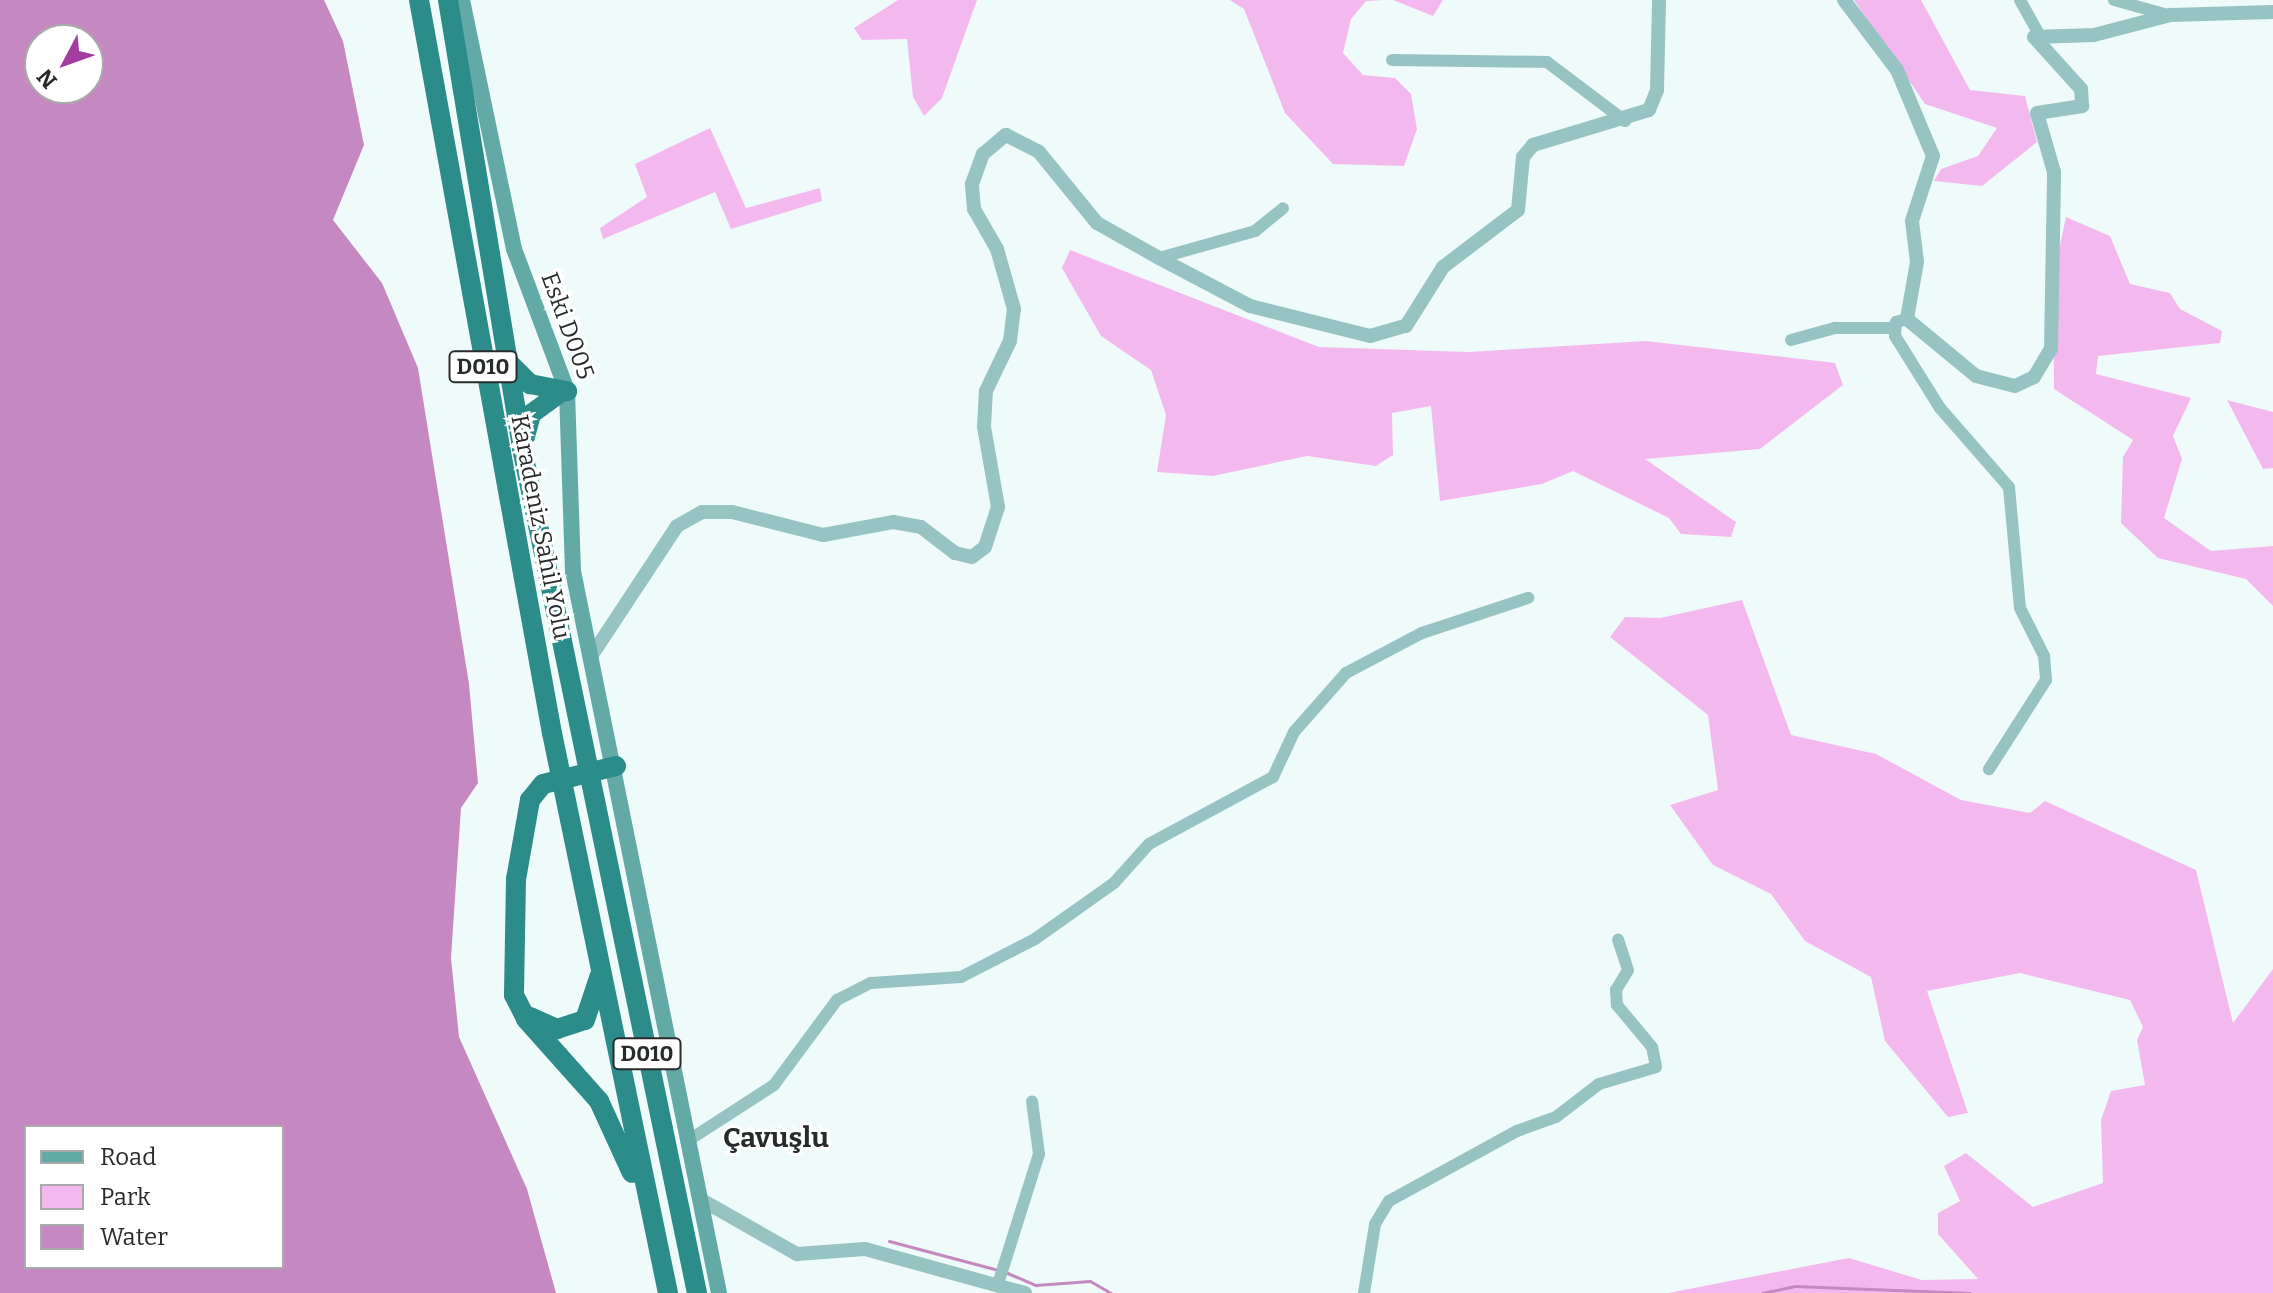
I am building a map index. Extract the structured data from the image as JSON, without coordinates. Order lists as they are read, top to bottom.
{
  "streets": {
    "highway": ["D010", "Karadeniz Sahil Yolu"],
    "main road": ["Eski D005"]
  },
  "crossings": [
    ["D010", "Karadeniz Sahil Yolu"]
  ],
  "districts": ["Çavuşlu"],
  "legend": ["Road", "Park", "Water"],
  "north": "bottom left"
}
